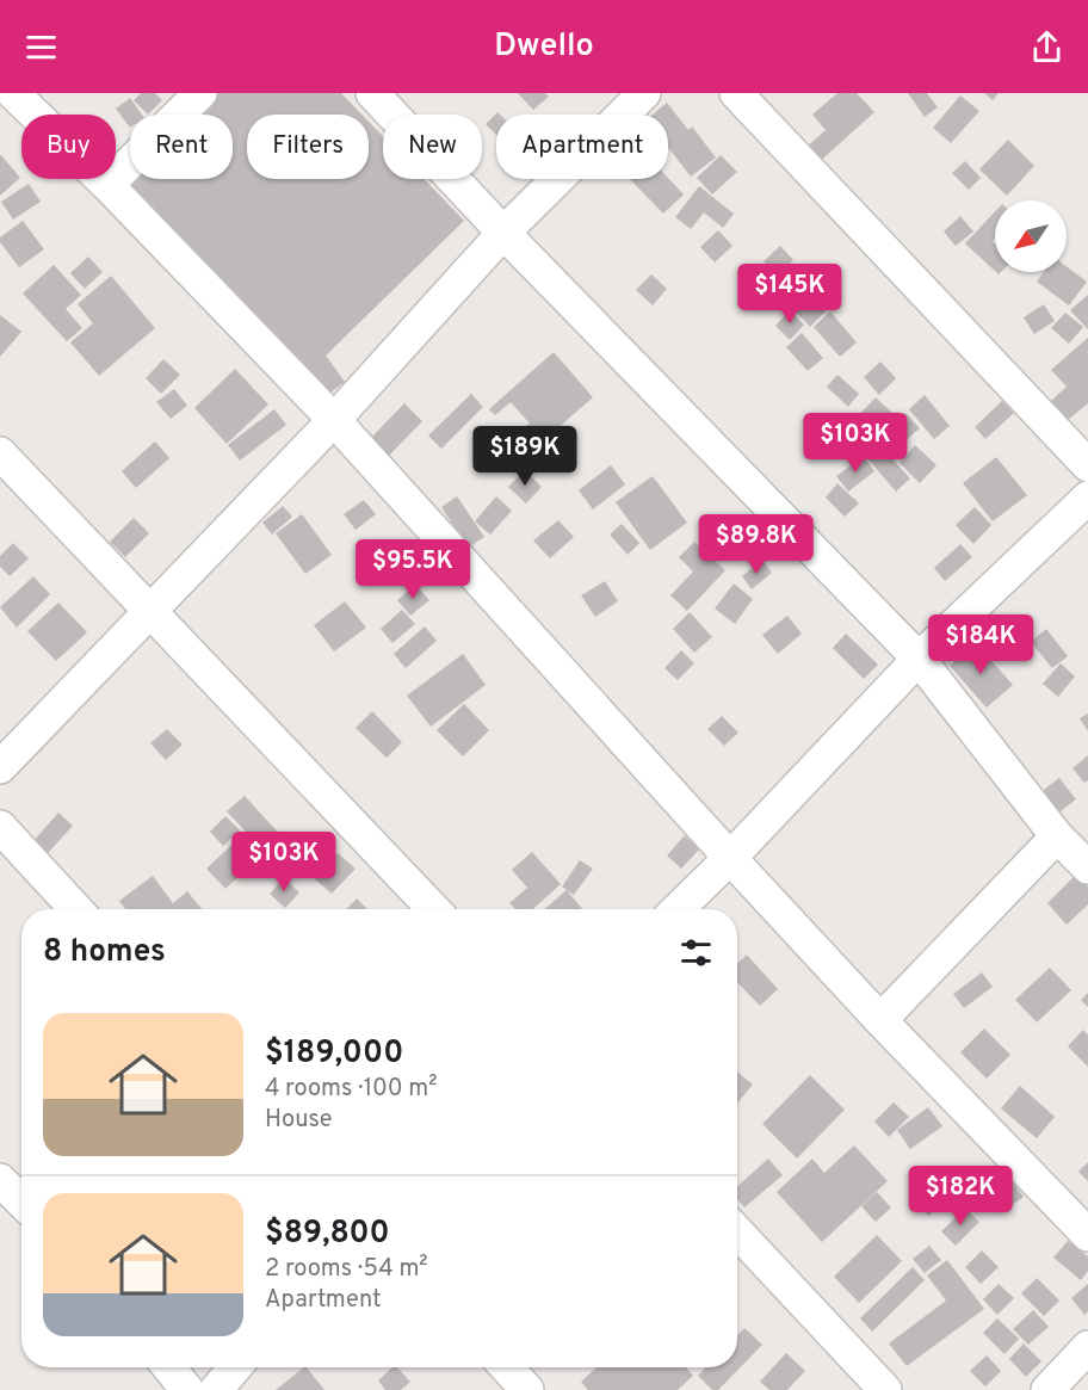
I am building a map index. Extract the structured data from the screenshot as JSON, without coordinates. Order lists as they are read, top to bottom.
{
  "north": "bottom left",
  "page": {
    "header": "Dwello",
    "chip": [
      "Buy",
      "Rent",
      "Filters",
      "New",
      "Apartment"
    ],
    "price": [
      "$145K",
      "$103K",
      "$189K",
      "$89.8K",
      "$95.5K",
      "$184K",
      "$103K",
      "$182K"
    ],
    "heading": "8 homes",
    "list": [
      {
        "name": "$189,000",
        "note": "4 rooms · 100 m² · House"
      },
      {
        "name": "$89,800",
        "note": "2 rooms · 54 m² · Apartment"
      }
    ]
  }
}
